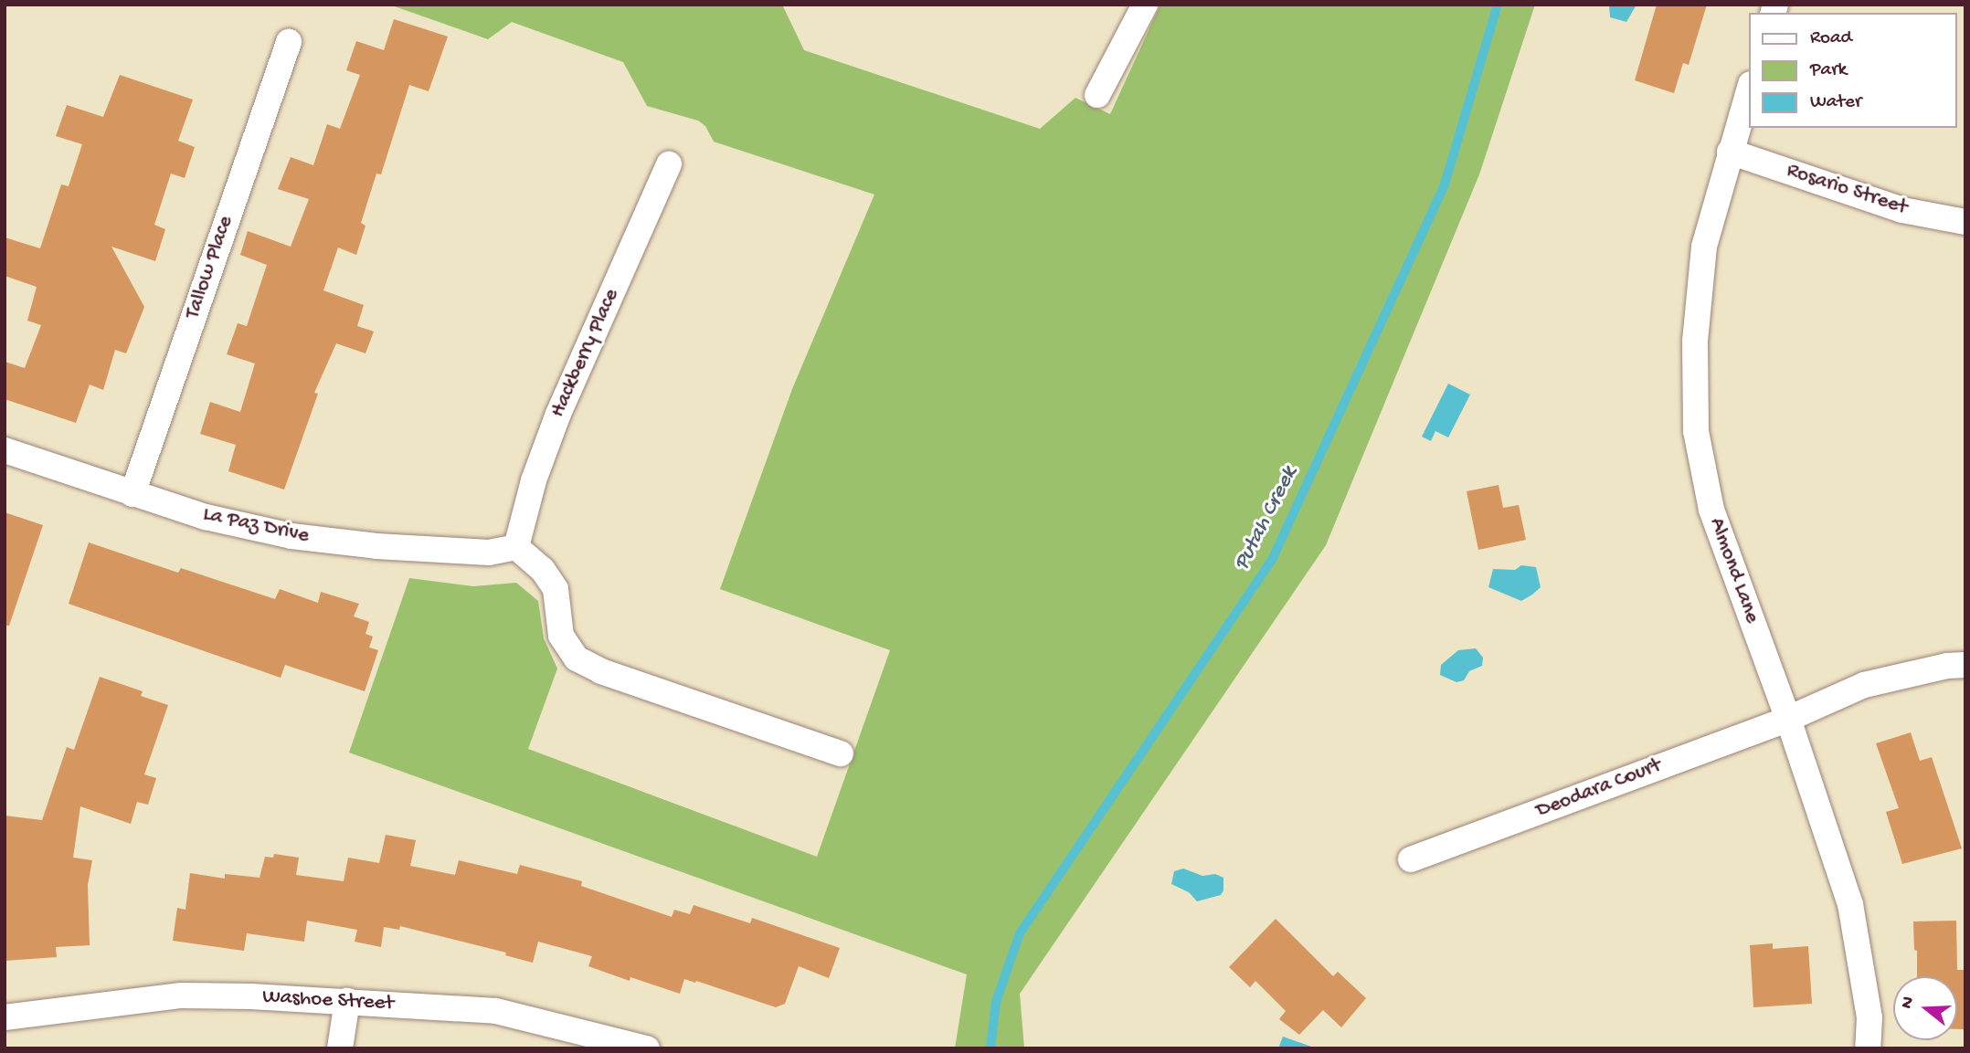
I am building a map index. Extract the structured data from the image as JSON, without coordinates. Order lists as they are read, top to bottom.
{
  "streets": {
    "street": [
      "Rosario Street",
      "Tallow Place",
      "Hackberry Place",
      "La Paz Drive",
      "Almond Lane",
      "Deodara Court",
      "Washoe Street"
    ]
  },
  "crossings": [
    ["Rosario Street", "Almond Lane"],
    ["Tallow Place", "La Paz Drive"],
    ["Hackberry Place", "La Paz Drive"],
    ["Almond Lane", "Deodara Court"]
  ],
  "water": ["Putah Creek"],
  "legend": ["Road", "Park", "Water"],
  "north": "left"
}
